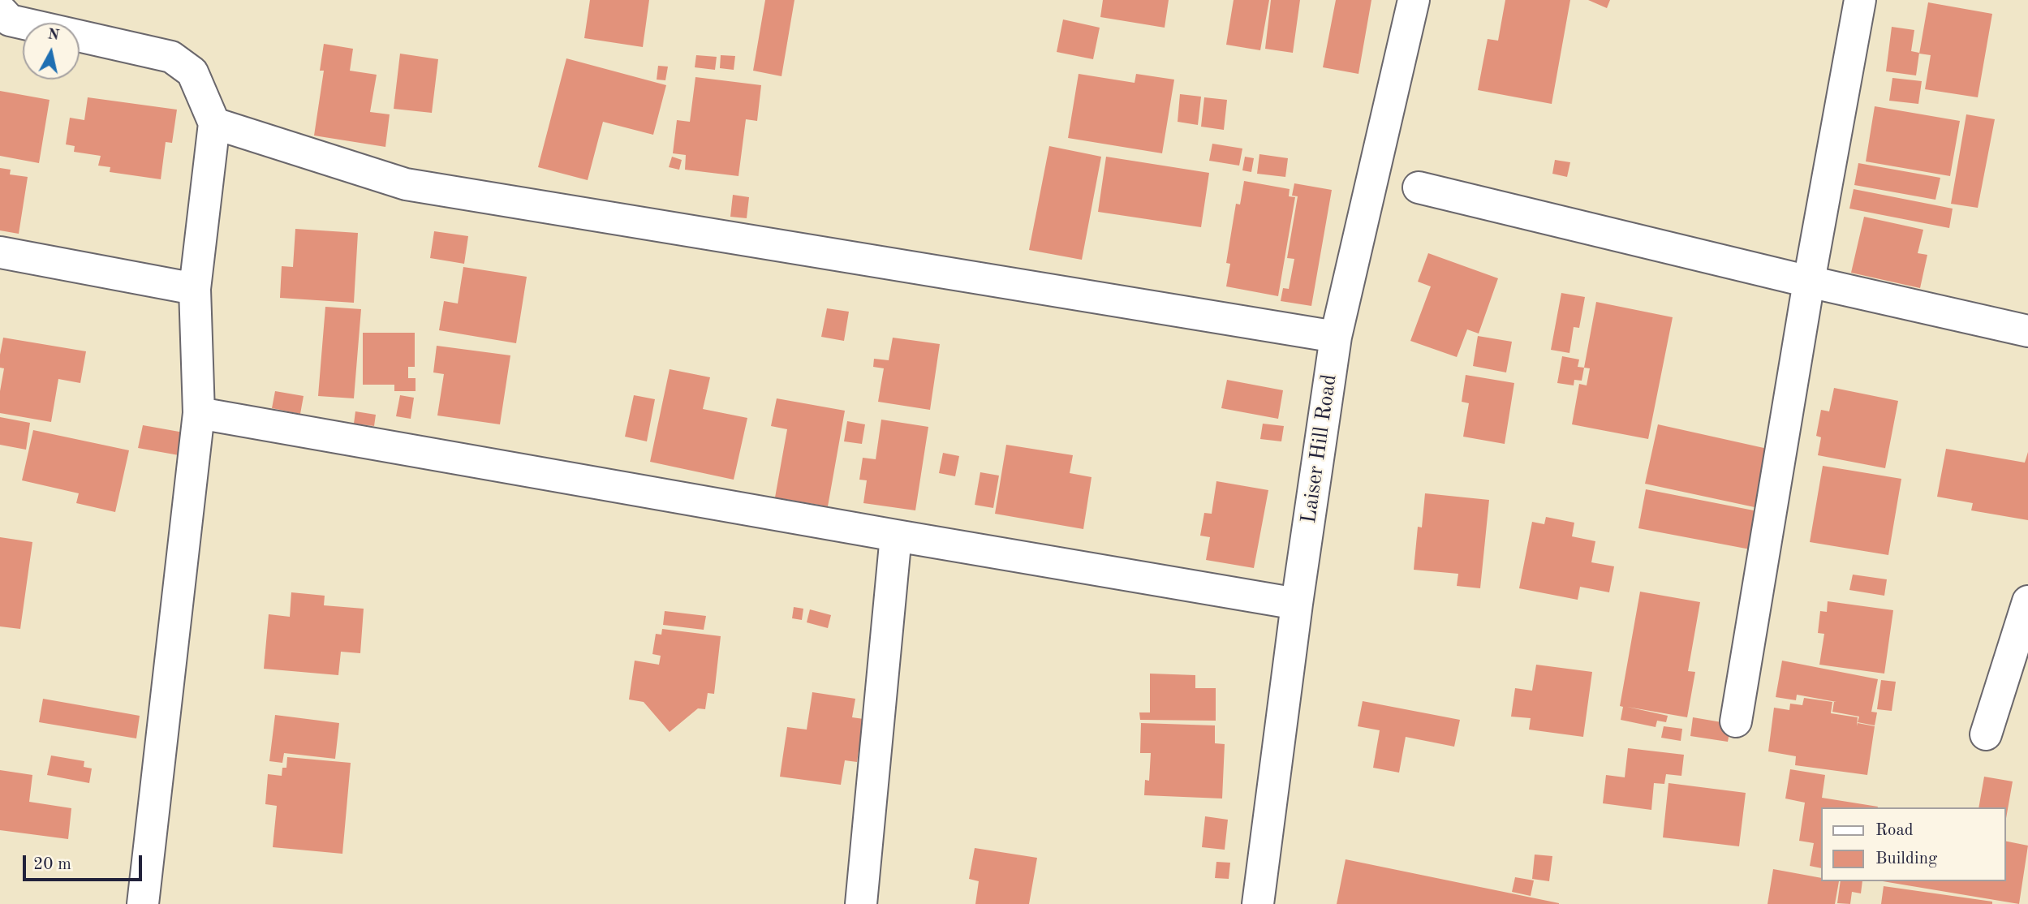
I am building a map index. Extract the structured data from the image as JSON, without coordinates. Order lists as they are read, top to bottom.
{
  "streets": {
    "street": ["Laiser Hill Road"]
  },
  "legend": ["Road", "Building"],
  "scale_bar": "20 m",
  "north": "top"
}
